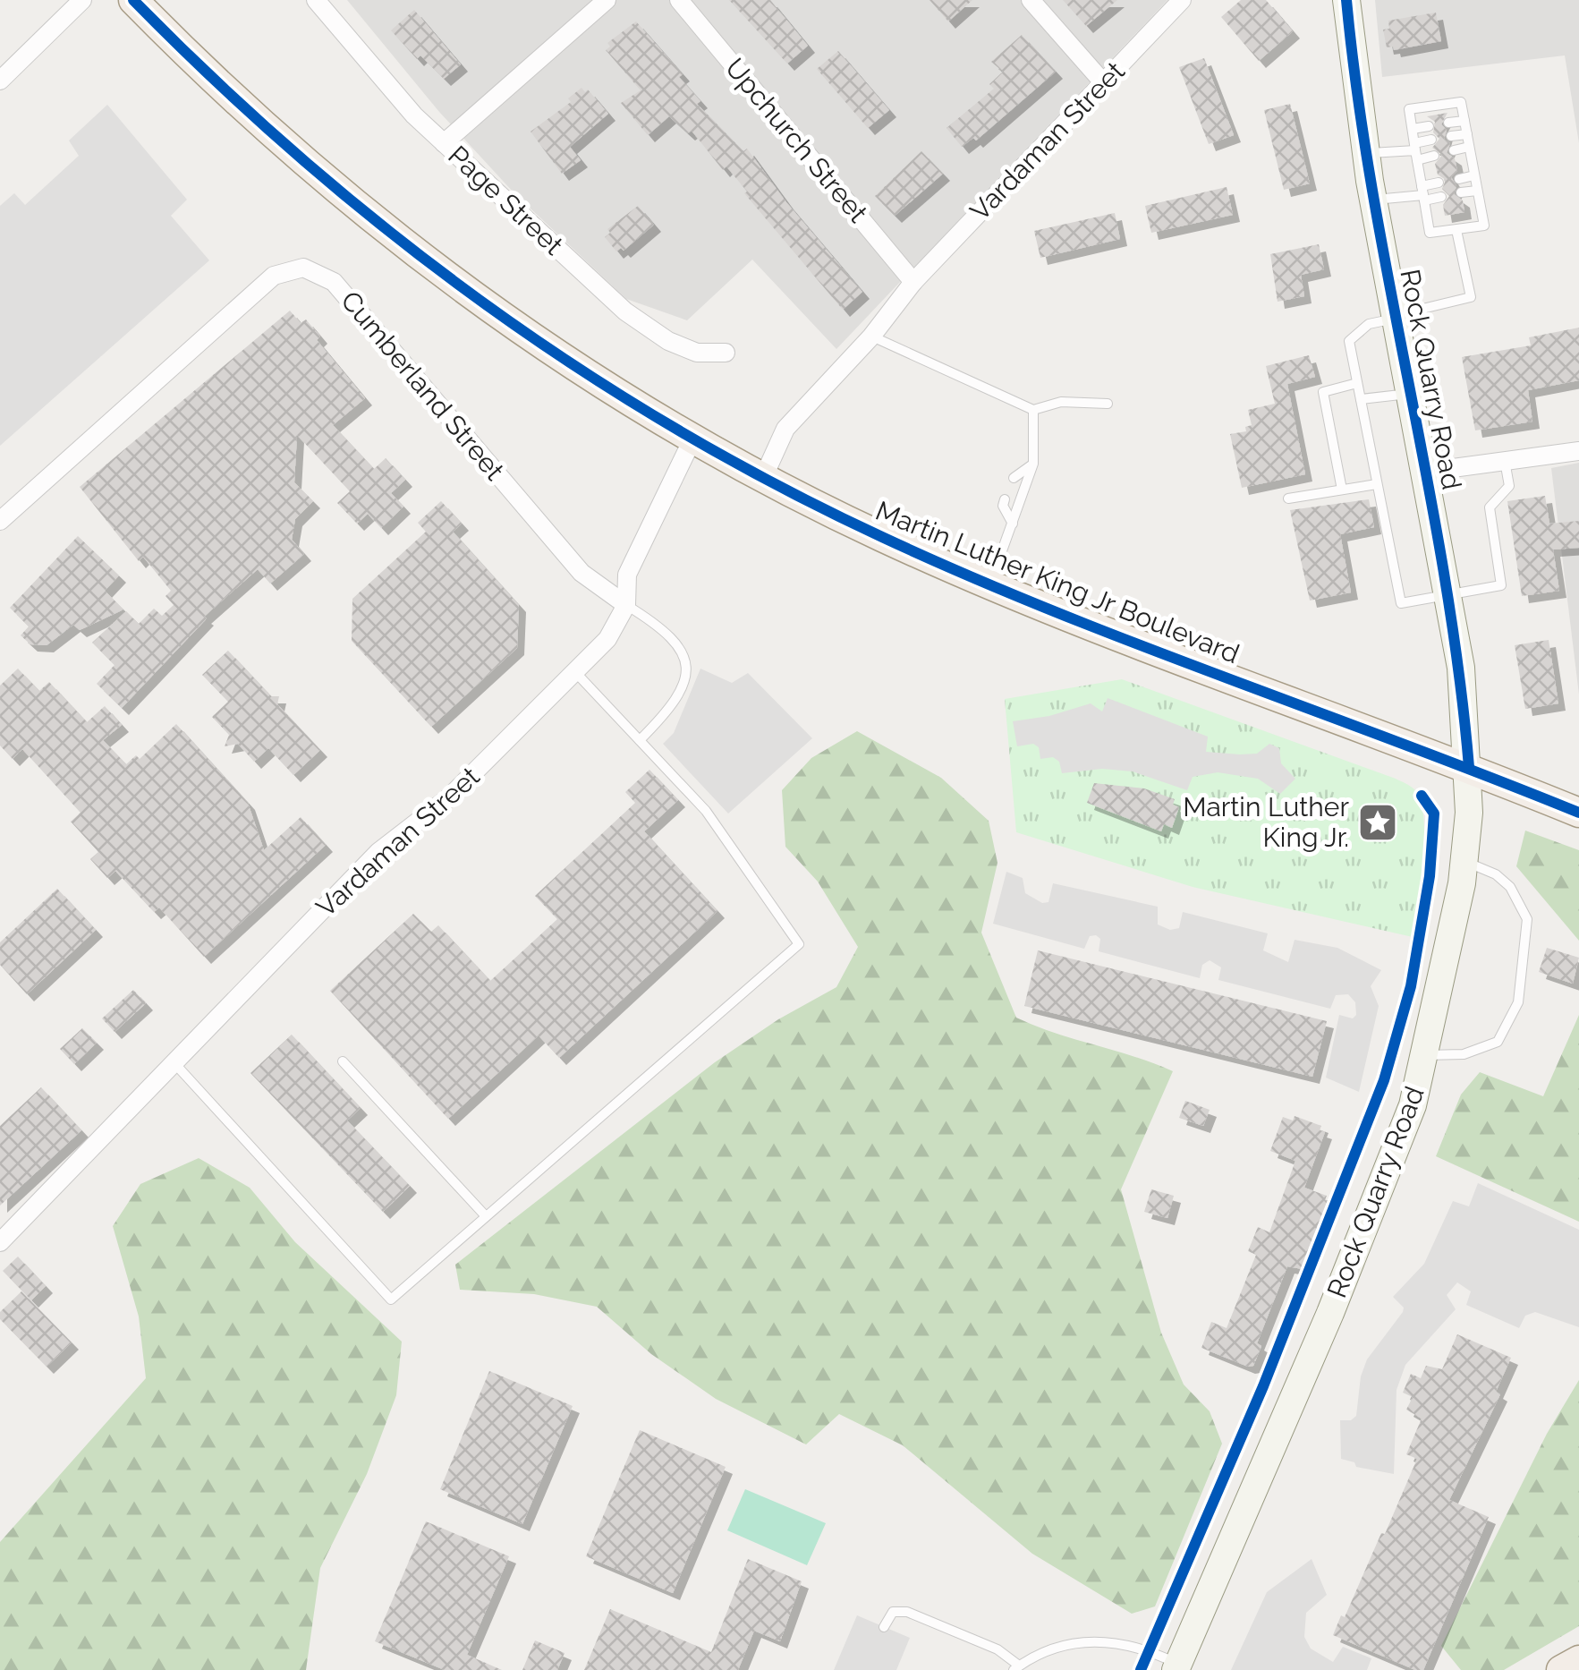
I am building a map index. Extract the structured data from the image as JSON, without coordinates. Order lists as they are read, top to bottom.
{
  "streets": {
    "main road": ["Rock Quarry Road", "Martin Luther King Jr Boulevard"],
    "street": [
      "Upchurch Street",
      "Vardaman Street",
      "Page Street",
      "Cumberland Street"
    ]
  },
  "crossings": [
    ["Upchurch Street", "Vardaman Street"],
    ["Vardaman Street", "Cumberland Street"],
    ["Vardaman Street", "Martin Luther King Jr Boulevard"],
    ["Rock Quarry Road", "Martin Luther King Jr Boulevard"]
  ],
  "places": {
    "place": ["Martin Luther King Jr."]
  }
}
